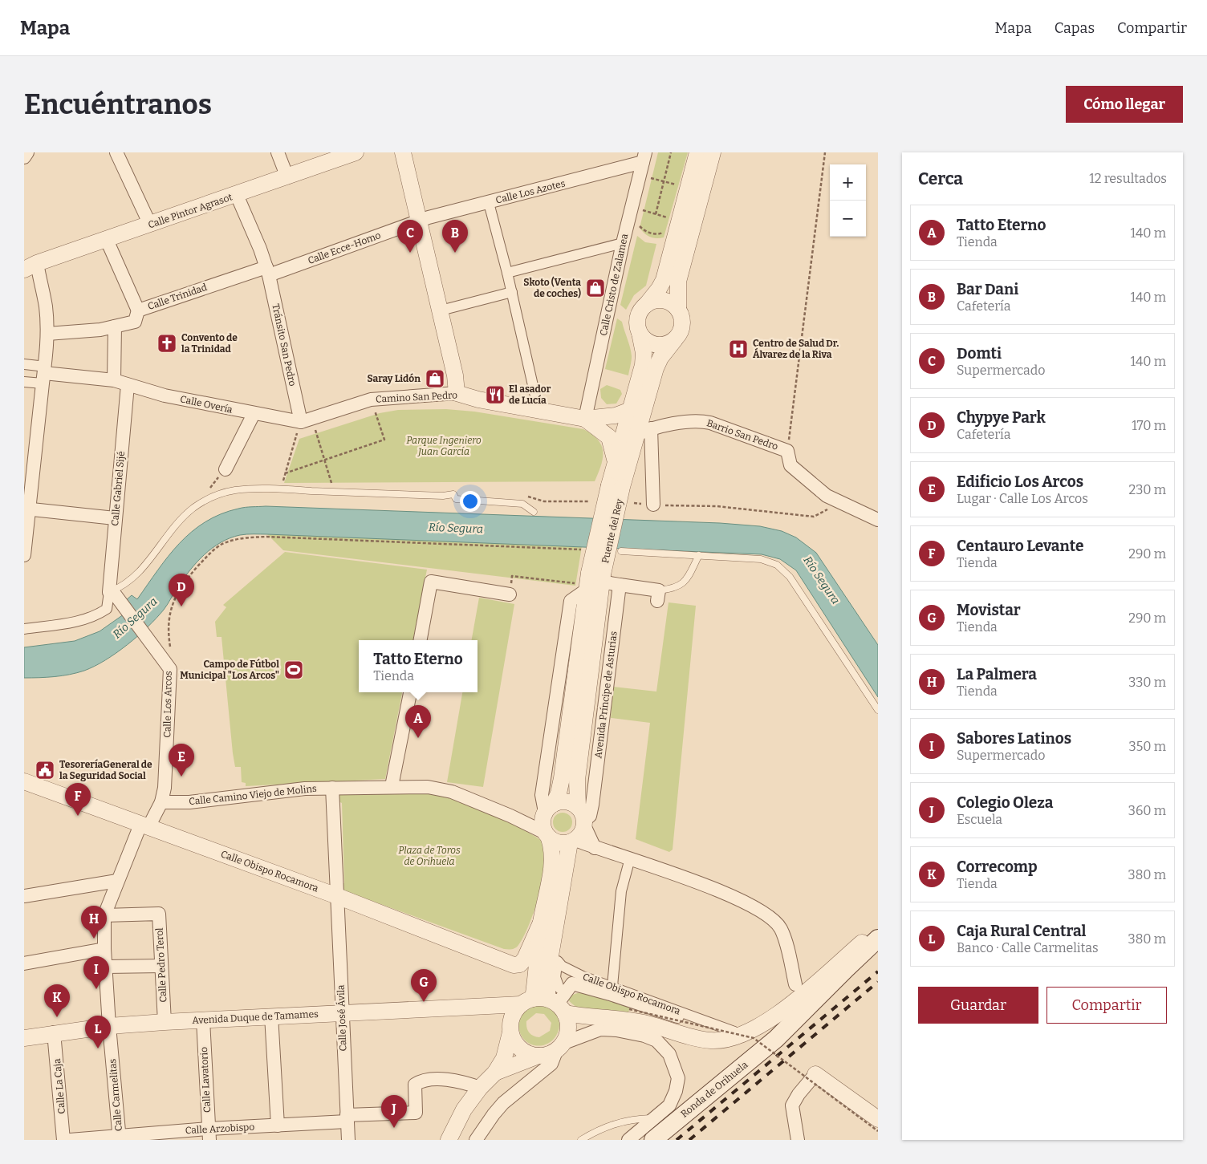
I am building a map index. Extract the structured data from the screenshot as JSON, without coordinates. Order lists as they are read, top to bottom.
{
  "streets": {
    "main road": ["Ronda de Orihuela"],
    "street": [
      "Calle Los Azotes",
      "Calle Pintor Agrasot",
      "Calle Ecce-Homo",
      "Calle Cristo de Zalamea",
      "Calle Trinidad",
      "Tránsito San Pedro",
      "Camino San Pedro",
      "Calle Overía",
      "Barrio San Pedro",
      "Calle Gabriel Sijé",
      "Puente del Rey",
      "Avenida Príncipe de Asturias",
      "Calle Los Arcos",
      "Calle Camino Viejo de Molins",
      "Calle Obispo Rocamora",
      "Calle Pedro Terol",
      "Avenida Duque de Tamames",
      "Calle José Ávila",
      "Calle Lavatorio",
      "Calle La Caja",
      "Calle Carmelitas",
      "Calle Arzobispo"
    ]
  },
  "crossings": [
    ["Calle Los Azotes", "Calle Ecce-Homo"],
    ["Calle Los Azotes", "Calle Cristo de Zalamea"],
    ["Calle Pintor Agrasot", "Tránsito San Pedro"],
    ["Calle Ecce-Homo", "Calle Trinidad"],
    ["Calle Ecce-Homo", "Tránsito San Pedro"],
    ["Calle Cristo de Zalamea", "Camino San Pedro"],
    ["Calle Trinidad", "Tránsito San Pedro"],
    ["Tránsito San Pedro", "Camino San Pedro"],
    ["Tránsito San Pedro", "Calle Overía"],
    ["Camino San Pedro", "Calle Overía"],
    ["Calle Overía", "Calle Gabriel Sijé"],
    ["Calle Gabriel Sijé", "Calle Los Arcos"],
    ["Puente del Rey", "Avenida Príncipe de Asturias"],
    ["Avenida Príncipe de Asturias", "Calle Camino Viejo de Molins"],
    ["Calle Los Arcos", "Calle Camino Viejo de Molins"],
    ["Calle Los Arcos", "Calle Obispo Rocamora"],
    ["Calle Los Arcos", "Calle Pedro Terol"],
    ["Calle Los Arcos", "Calle Carmelitas"],
    ["Calle Camino Viejo de Molins", "Calle José Ávila"],
    ["Calle Obispo Rocamora", "Avenida Duque de Tamames"],
    ["Calle Obispo Rocamora", "Calle José Ávila"],
    ["Calle Pedro Terol", "Avenida Duque de Tamames"],
    ["Calle Pedro Terol", "Calle Carmelitas"],
    ["Avenida Duque de Tamames", "Calle José Ávila"],
    ["Avenida Duque de Tamames", "Calle Lavatorio"],
    ["Avenida Duque de Tamames", "Calle La Caja"],
    ["Avenida Duque de Tamames", "Ronda de Orihuela"],
    ["Avenida Duque de Tamames", "Calle Carmelitas"],
    ["Calle José Ávila", "Calle Arzobispo"],
    ["Calle Lavatorio", "Calle Arzobispo"],
    ["Calle Carmelitas", "Calle Arzobispo"]
  ],
  "water": ["Río Segura"],
  "parks": ["Parque Ingeniero Juan García", "Plaza de Toros de Orihuela"],
  "places": {
    "shop": ["Skoto (Venta de coches)", "Saray Lidón"],
    "church": ["Convento de la Trinidad"],
    "hospital": ["Centro de Salud Dr. Álvarez de la Riva"],
    "restaurant": ["El asador de Lucía"],
    "sports": ["Campo de Fútbol Municipal \"Los Arcos\""],
    "public building": ["TesoreríaGeneral de la Seguridad Social"]
  },
  "page": {
    "header": "Mapa",
    "nav": ["Mapa", "Capas", "Compartir"],
    "buttons": [
      "Cómo llegar",
      ["Guardar", "Compartir"]
    ],
    "title": "Encuéntranos",
    "heading": ["Cerca", "12 resultados"],
    "map_buttons": ["+", "−"],
    "list": [
      {
        "mark": "A",
        "name": "Tatto Eterno",
        "note": "Tienda",
        "value": "140 m"
      },
      {
        "mark": "B",
        "name": "Bar Dani",
        "note": "Cafetería",
        "value": "140 m"
      },
      {
        "mark": "C",
        "name": "Domti",
        "note": "Supermercado",
        "value": "140 m"
      },
      {
        "mark": "D",
        "name": "Chypye Park",
        "note": "Cafetería",
        "value": "170 m"
      },
      {
        "mark": "E",
        "name": "Edificio Los Arcos",
        "note": "Lugar · Calle Los Arcos",
        "value": "230 m"
      },
      {
        "mark": "F",
        "name": "Centauro Levante",
        "note": "Tienda",
        "value": "290 m"
      },
      {
        "mark": "G",
        "name": "Movistar",
        "note": "Tienda",
        "value": "290 m"
      },
      {
        "mark": "H",
        "name": "La Palmera",
        "note": "Tienda",
        "value": "330 m"
      },
      {
        "mark": "I",
        "name": "Sabores Latinos",
        "note": "Supermercado",
        "value": "350 m"
      },
      {
        "mark": "J",
        "name": "Colegio Oleza",
        "note": "Escuela",
        "value": "360 m"
      },
      {
        "mark": "K",
        "name": "Correcomp",
        "note": "Tienda",
        "value": "380 m"
      },
      {
        "mark": "L",
        "name": "Caja Rural Central",
        "note": "Banco · Calle Carmelitas",
        "value": "380 m"
      }
    ],
    "pins": [
      "B",
      "C",
      "D",
      "A",
      "E",
      "F",
      "H",
      "I",
      "G",
      "K",
      "L",
      "J"
    ],
    "popup": ["Tatto Eterno", "Tienda"]
  }
}
